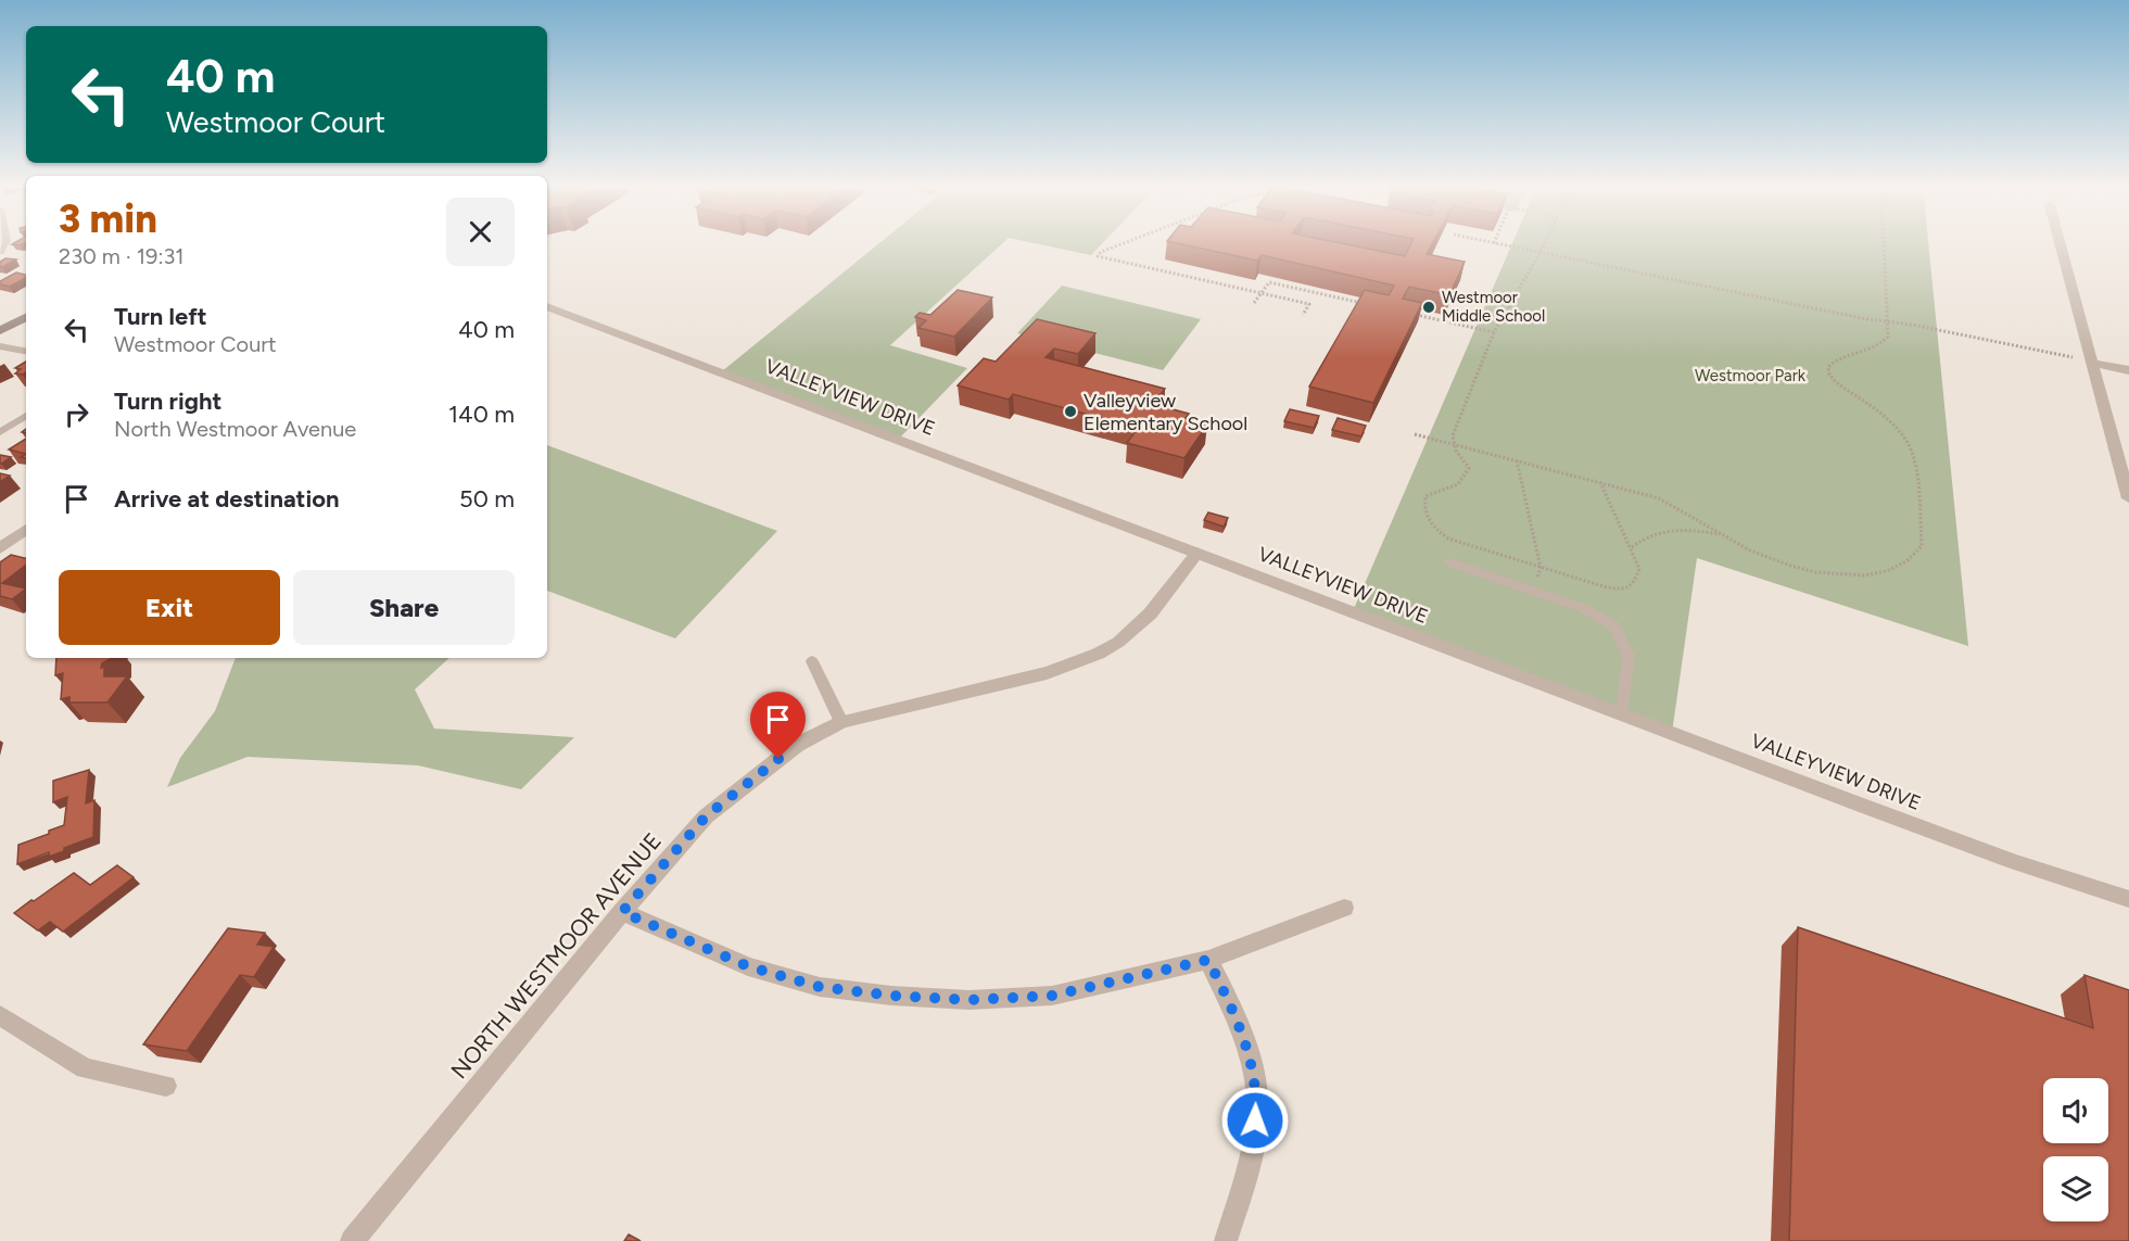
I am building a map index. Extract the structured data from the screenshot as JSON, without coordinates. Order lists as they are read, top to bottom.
{
  "streets": {
    "street": ["VALLEYVIEW DRIVE", "NORTH WESTMOOR AVENUE"]
  },
  "crossings": [
    ["VALLEYVIEW DRIVE", "NORTH WESTMOOR AVENUE"]
  ],
  "parks": ["Westmoor Park"],
  "places": ["Westmoor Middle School", "Valleyview Elementary School"],
  "page": {
    "turn": ["40 m", "Westmoor Court"],
    "heading": ["3 min", "230 m · 19:31"],
    "list": [
      {
        "name": "Turn left",
        "note": "Westmoor Court",
        "value": "40 m"
      },
      {
        "name": "Turn right",
        "note": "North Westmoor Avenue",
        "value": "140 m"
      },
      {
        "name": "Arrive at destination",
        "value": "50 m"
      }
    ],
    "buttons": ["Exit", "Share"]
  }
}
